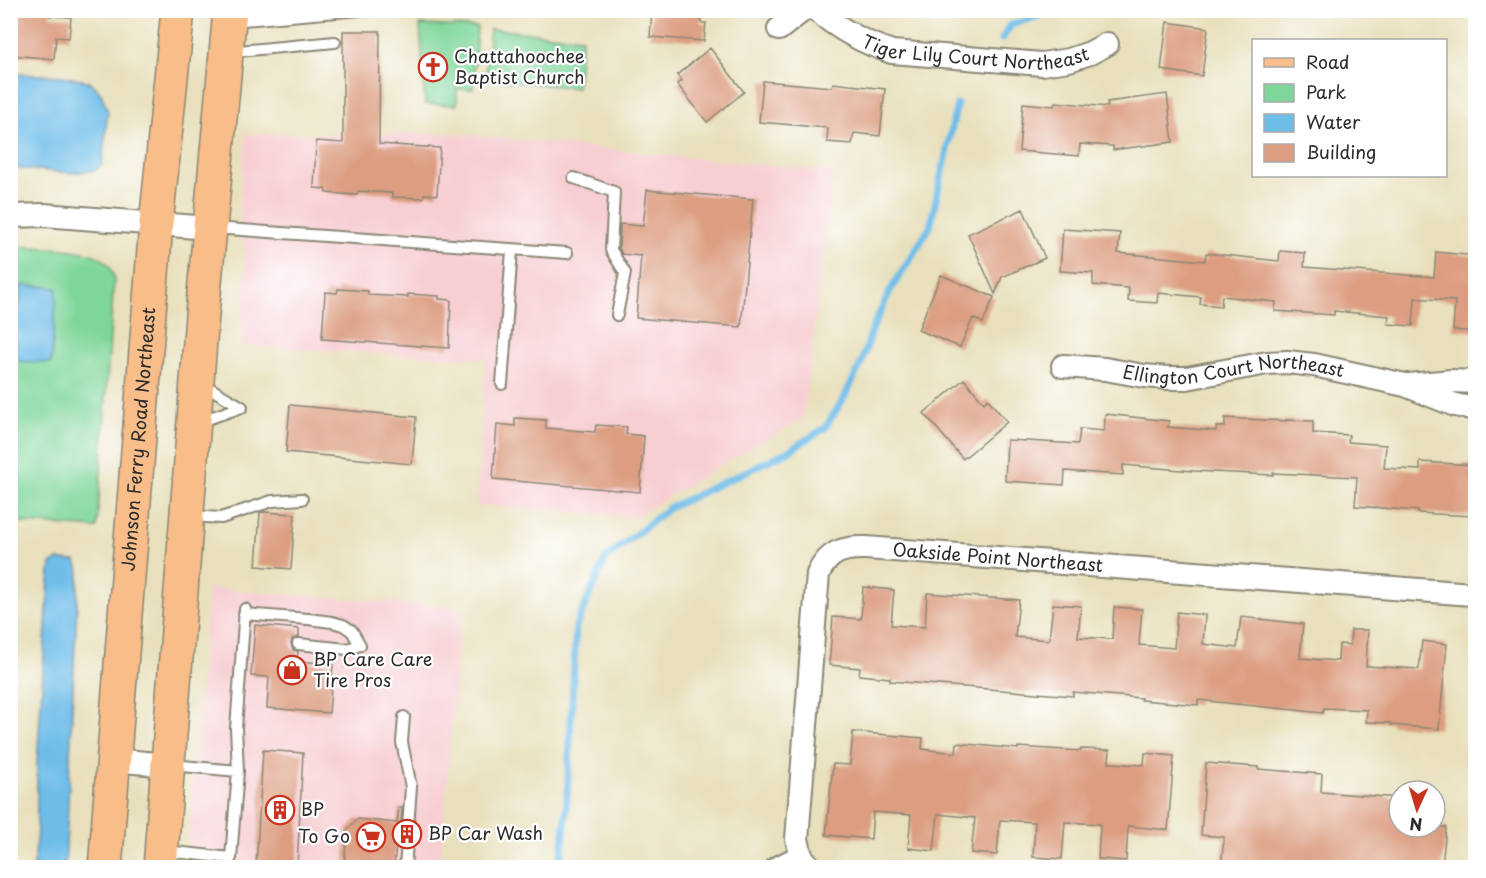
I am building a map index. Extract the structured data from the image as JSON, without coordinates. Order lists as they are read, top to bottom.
{
  "streets": {
    "main road": ["Johnson Ferry Road Northeast"],
    "street": ["Tiger Lily Court Northeast", "Ellington Court Northeast", "Oakside Point Northeast"]
  },
  "places": {
    "church": ["Chattahoochee Baptist Church"],
    "shop": ["BP Care Care Tire Pros"],
    "building": ["BP", "BP Car Wash"],
    "supermarket": ["To Go"]
  },
  "legend": [
    "Road",
    "Park",
    "Water",
    "Building"
  ],
  "north": "bottom"
}
